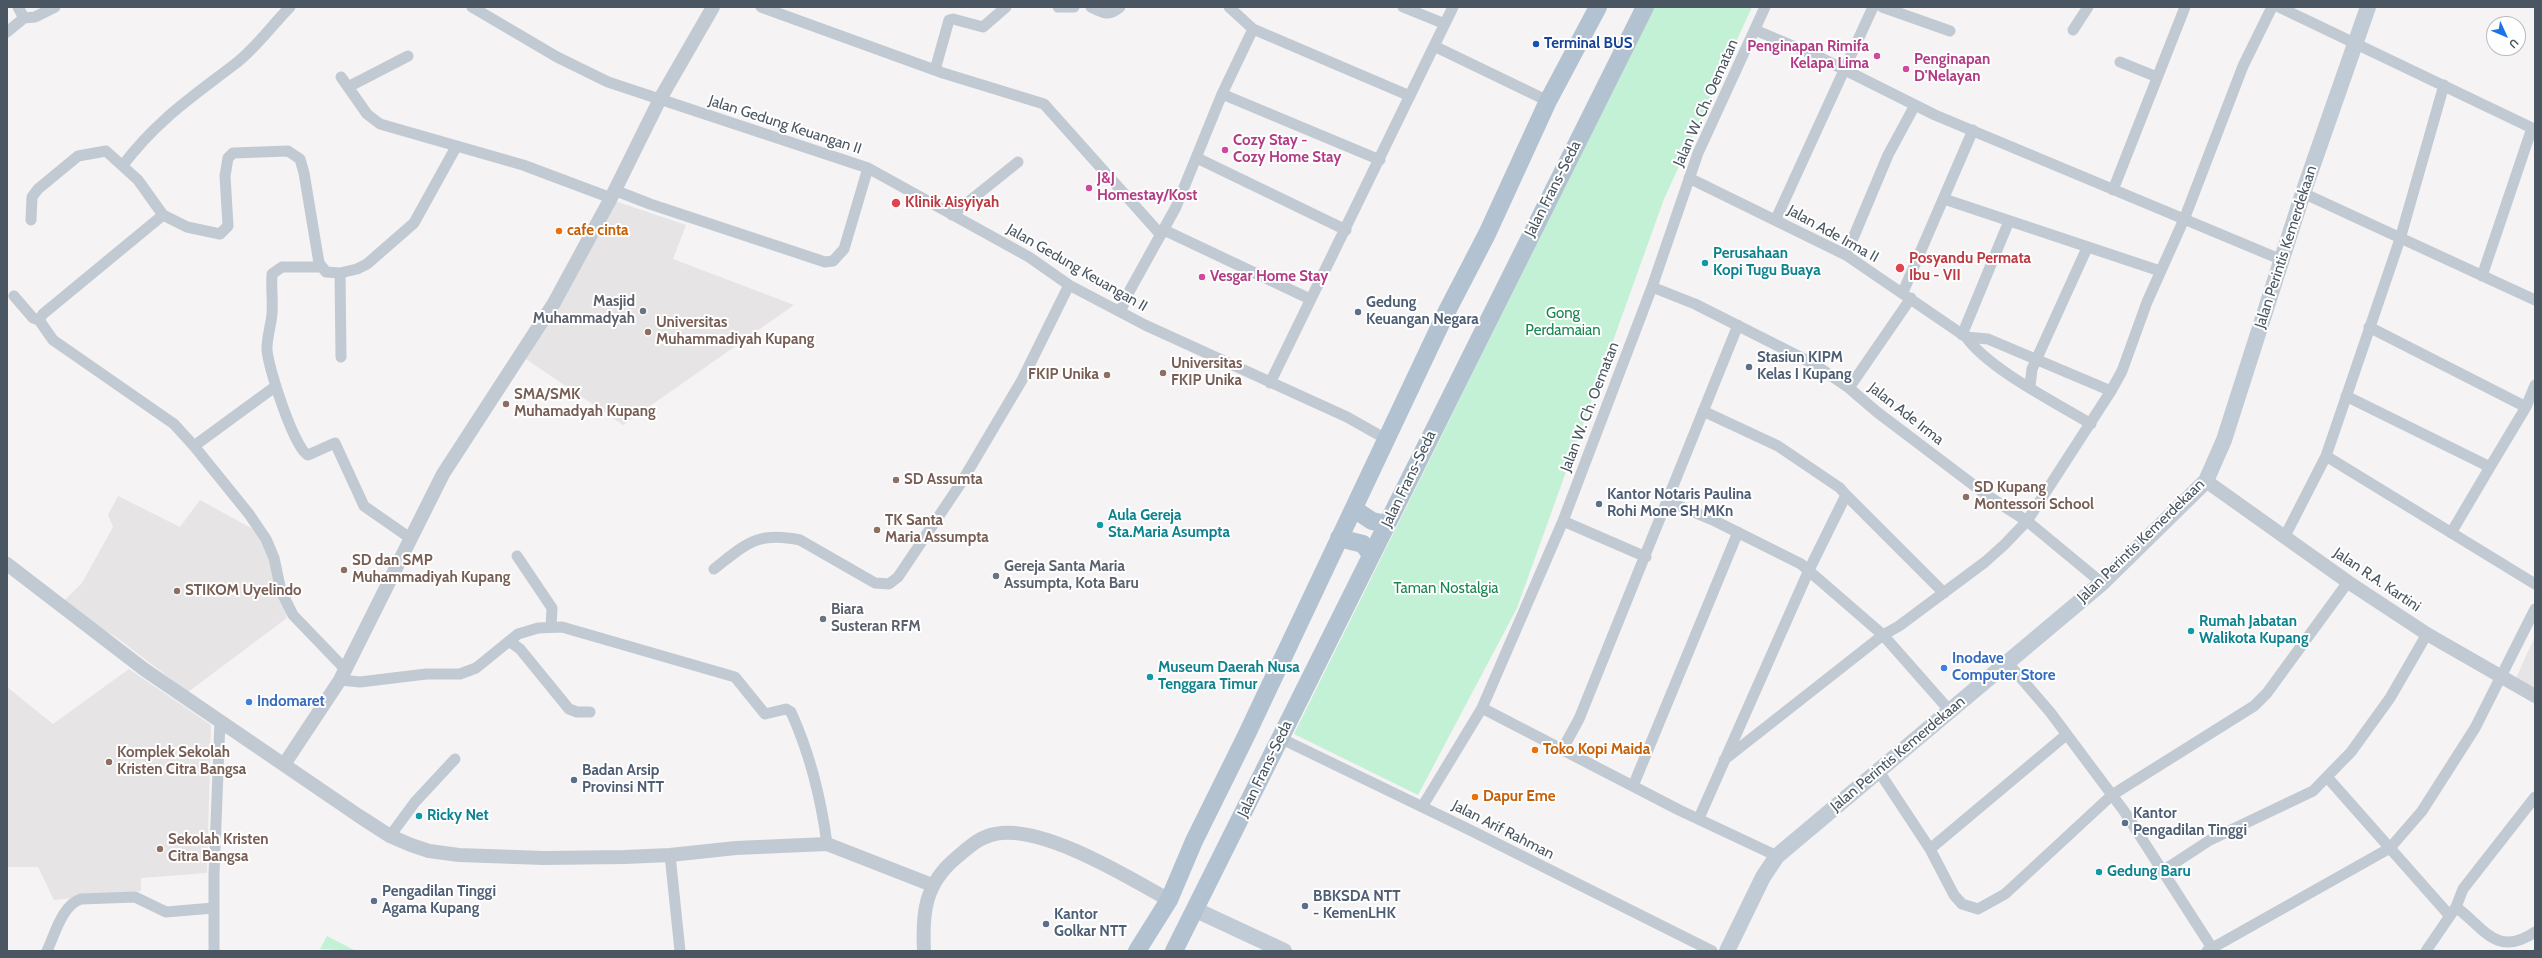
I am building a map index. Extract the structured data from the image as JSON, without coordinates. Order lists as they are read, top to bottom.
{
  "streets": {
    "main road": ["Jalan Frans-Seda", "Jalan Perintis Kemerdekaan"],
    "street": [
      "Jalan W. Ch. Oematan",
      "Jalan Gedung Keuangan II",
      "Jalan Ade Irma II",
      "Jalan Ade Irma",
      "Jalan R.A. Kartini",
      "Jalan Arif Rahman"
    ]
  },
  "crossings": [
    ["Jalan W. Ch. Oematan", "Jalan Ade Irma II"],
    ["Jalan W. Ch. Oematan", "Jalan Ade Irma"],
    ["Jalan W. Ch. Oematan", "Jalan Arif Rahman"],
    ["Jalan Gedung Keuangan II", "Jalan Frans-Seda"],
    ["Jalan Frans-Seda", "Jalan Arif Rahman"],
    ["Jalan Perintis Kemerdekaan", "Jalan Ade Irma"],
    ["Jalan Perintis Kemerdekaan", "Jalan R.A. Kartini"]
  ],
  "parks": ["Gong Perdamaian", "Taman Nostalgia"],
  "places": [
    "Terminal BUS",
    "Penginapan Rimifa Kelapa Lima",
    "Penginapan D'Nelayan",
    "Cozy Stay - Cozy Home Stay",
    "J&J Homestay/Kost",
    "Klinik Aisyiyah",
    "cafe cinta",
    "Perusahaan Kopi Tugu Buaya",
    "Posyandu Permata Ibu - VII",
    "Vesgar Home Stay",
    "Masjid Muhammadyah",
    "Gedung Keuangan Negara",
    "Universitas Muhammadiyah Kupang",
    "Stasiun KIPM Kelas I Kupang",
    "Universitas FKIP Unika",
    "FKIP Unika",
    "SMA/SMK Muhamadyah Kupang",
    "SD Assumta",
    "SD Kupang Montessori School",
    "Kantor Notaris Paulina Rohi Mone SH MKn",
    "Aula Gereja Sta.Maria Asumpta",
    "TK Santa Maria Assumpta",
    "SD dan SMP Muhammadiyah Kupang",
    "Gereja Santa Maria Assumpta, Kota Baru",
    "STIKOM Uyelindo",
    "Biara Susteran RFM",
    "Rumah Jabatan Walikota Kupang",
    "Inodave Computer Store",
    "Museum Daerah Nusa Tenggara Timur",
    "Indomaret",
    "Toko Kopi Maida",
    "Komplek Sekolah Kristen Citra Bangsa",
    "Badan Arsip Provinsi NTT",
    "Dapur Eme",
    "Ricky Net",
    "Kantor Pengadilan Tinggi",
    "Sekolah Kristen Citra Bangsa",
    "Gedung Baru",
    "Pengadilan Tinggi Agama Kupang",
    "BBKSDA NTT - KemenLHK",
    "Kantor Golkar NTT"
  ],
  "north": "bottom right"
}
